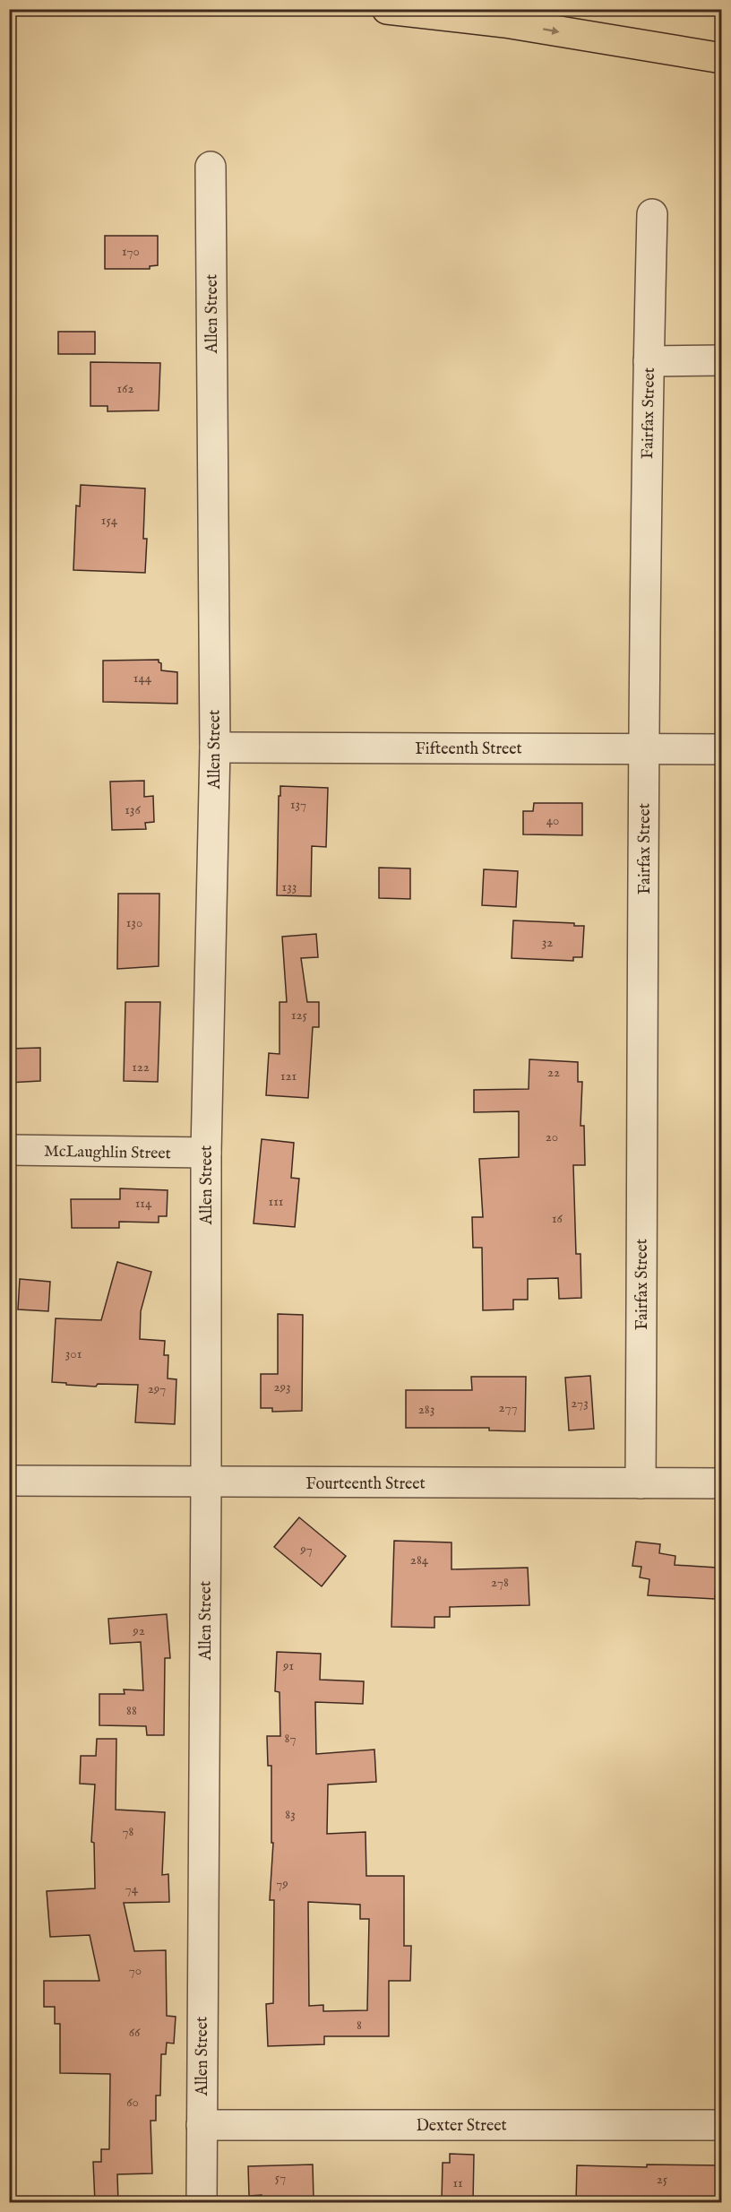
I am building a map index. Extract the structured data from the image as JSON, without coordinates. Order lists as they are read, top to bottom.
{
  "streets": {
    "street": [
      "Allen Street",
      "Fairfax Street",
      "Fifteenth Street",
      "McLaughlin Street",
      "Fourteenth Street",
      "Dexter Street"
    ]
  },
  "crossings": [
    ["Allen Street", "Fifteenth Street"],
    ["Allen Street", "McLaughlin Street"],
    ["Allen Street", "Fourteenth Street"],
    ["Allen Street", "Dexter Street"],
    ["Fairfax Street", "Fifteenth Street"],
    ["Fairfax Street", "Fourteenth Street"]
  ],
  "house_numbers": [
    "170",
    "162",
    "154",
    "144",
    "137",
    "136",
    "40",
    "133",
    "130",
    "32",
    "125",
    "122",
    "22",
    "121",
    "20",
    "111",
    "114",
    "16",
    "301",
    "293",
    "297",
    "273",
    "277",
    "283",
    "97",
    "284",
    "278",
    "92",
    "91",
    "88",
    "87",
    "83",
    "78",
    "79",
    "74",
    "70",
    "8",
    "66",
    "60",
    "57",
    "25",
    "11"
  ]
}
